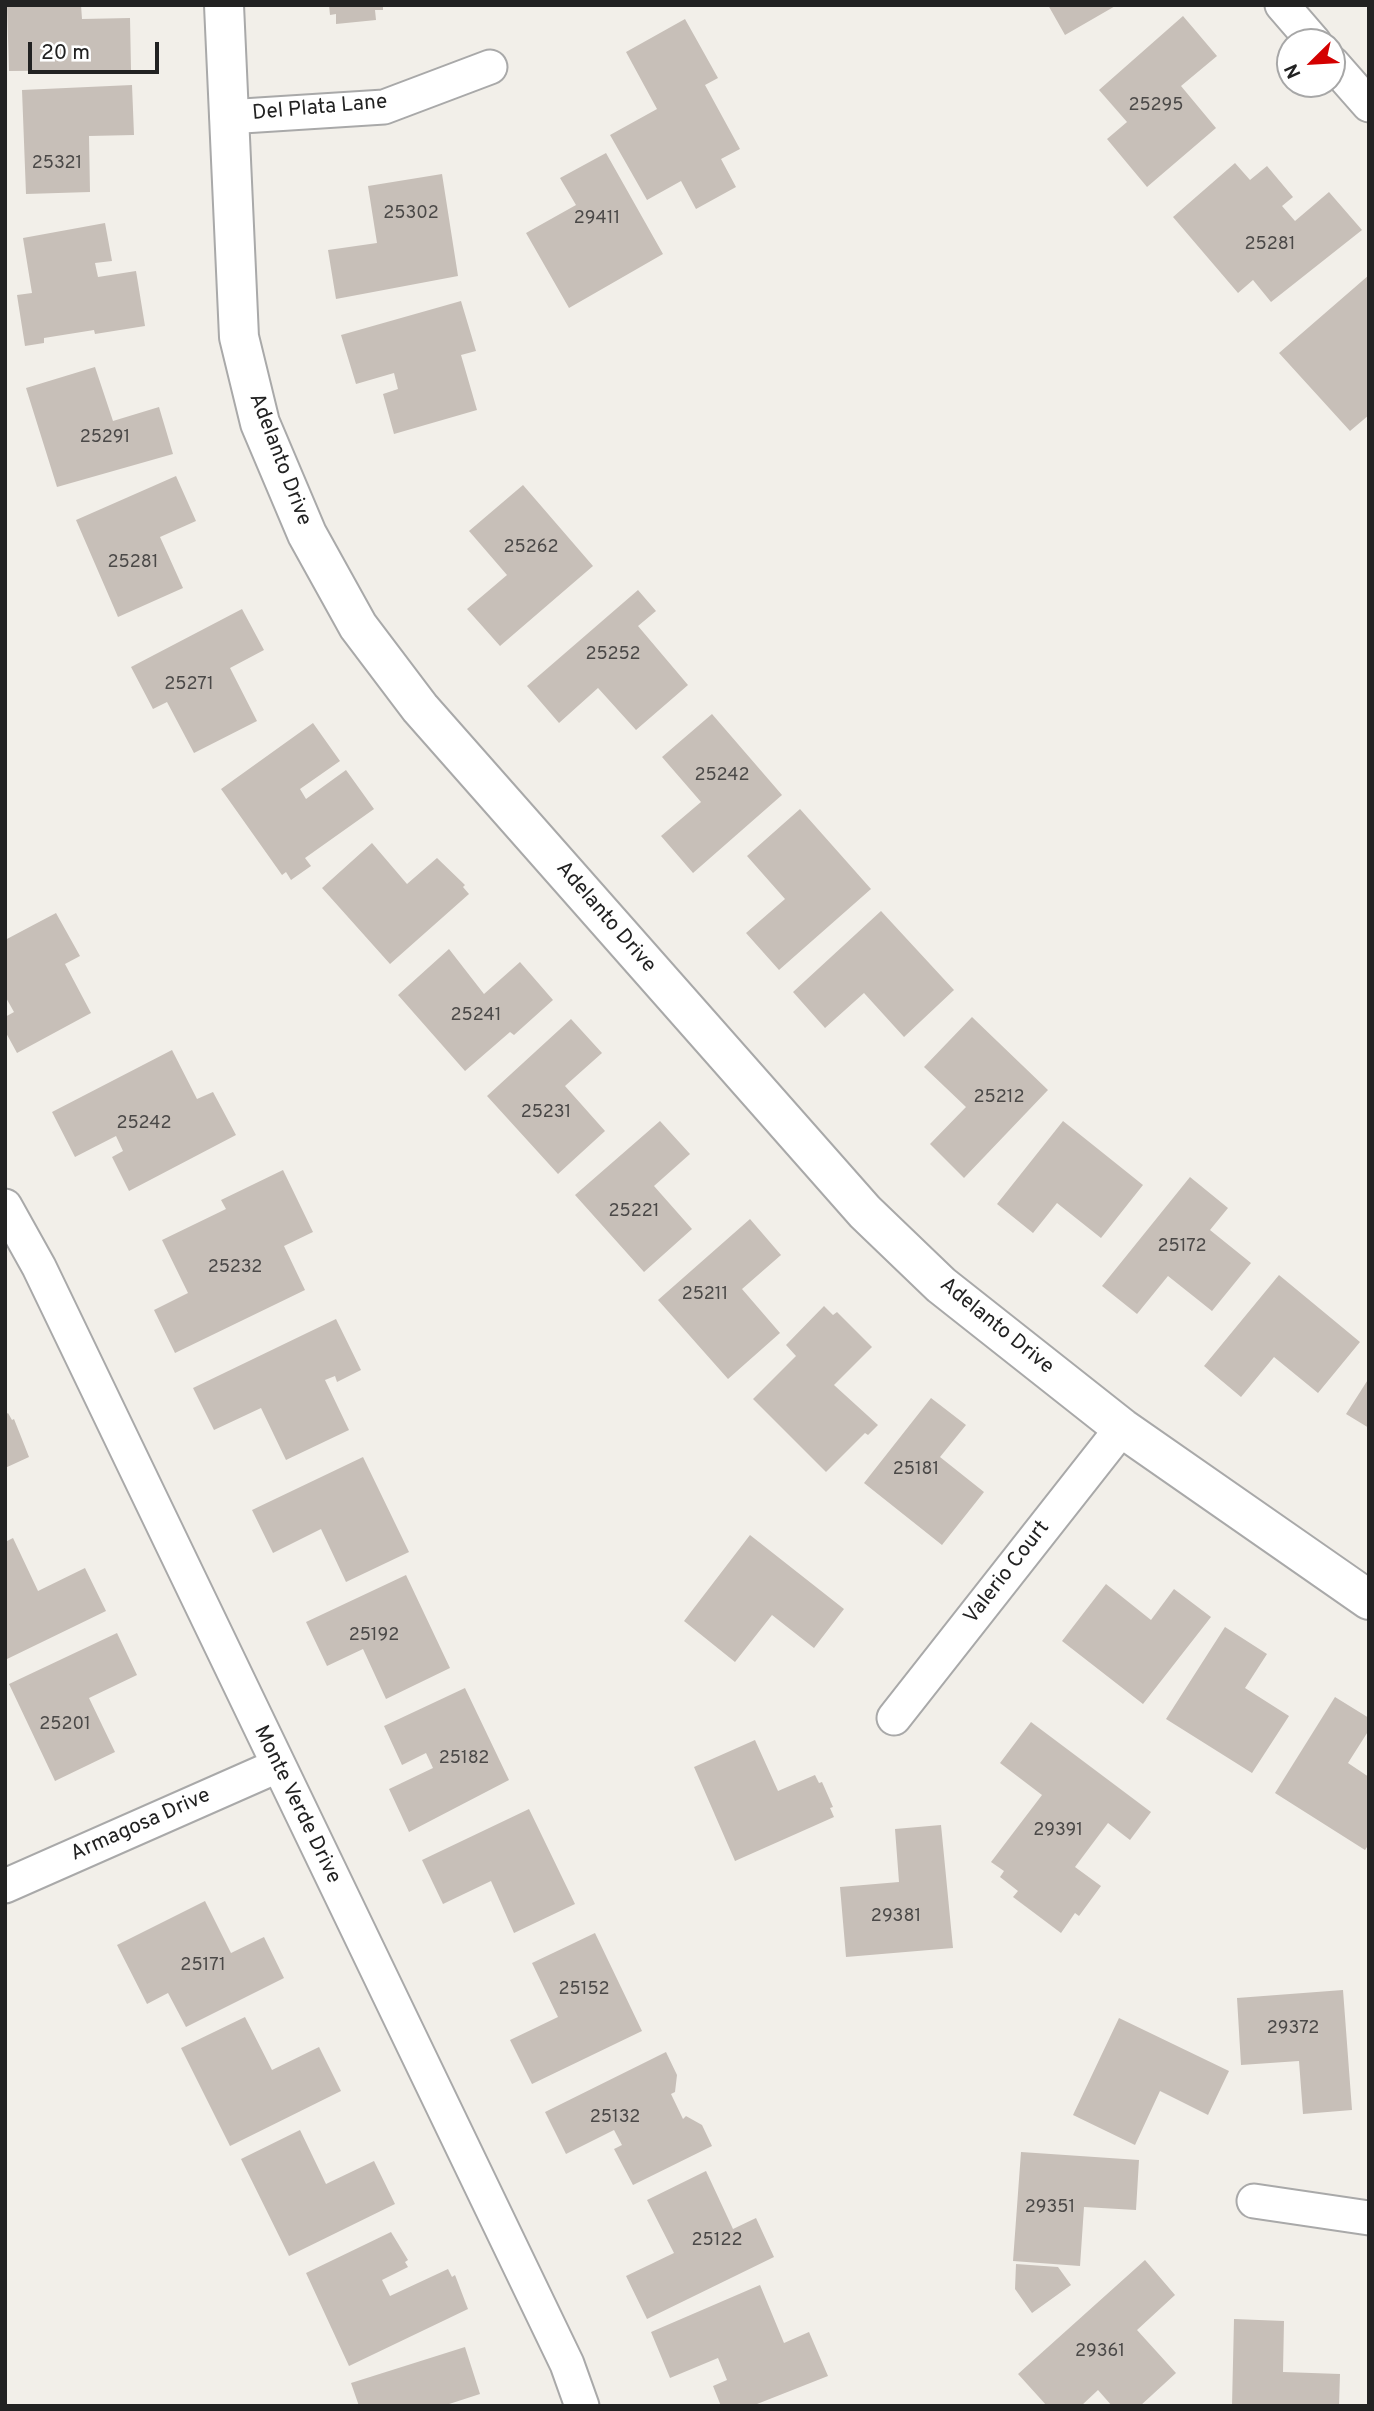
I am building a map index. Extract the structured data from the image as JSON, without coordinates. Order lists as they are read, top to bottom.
{
  "streets": {
    "street": [
      "Del Plata Lane",
      "Adelanto Drive",
      "Valerio Court",
      "Monte Verde Drive",
      "Armagosa Drive"
    ]
  },
  "crossings": [
    ["Del Plata Lane", "Adelanto Drive"],
    ["Adelanto Drive", "Valerio Court"],
    ["Monte Verde Drive", "Armagosa Drive"]
  ],
  "house_numbers": [
    "25295",
    "25321",
    "25302",
    "29411",
    "25281",
    "25291",
    "25262",
    "25281",
    "25252",
    "25271",
    "25242",
    "25241",
    "25212",
    "25231",
    "25242",
    "25221",
    "25172",
    "25232",
    "25211",
    "25181",
    "25192",
    "25201",
    "25182",
    "29391",
    "29381",
    "25171",
    "25152",
    "29372",
    "25132",
    "29351",
    "25122",
    "29361"
  ],
  "scale_bar": "20 m",
  "north": "bottom left"
}
